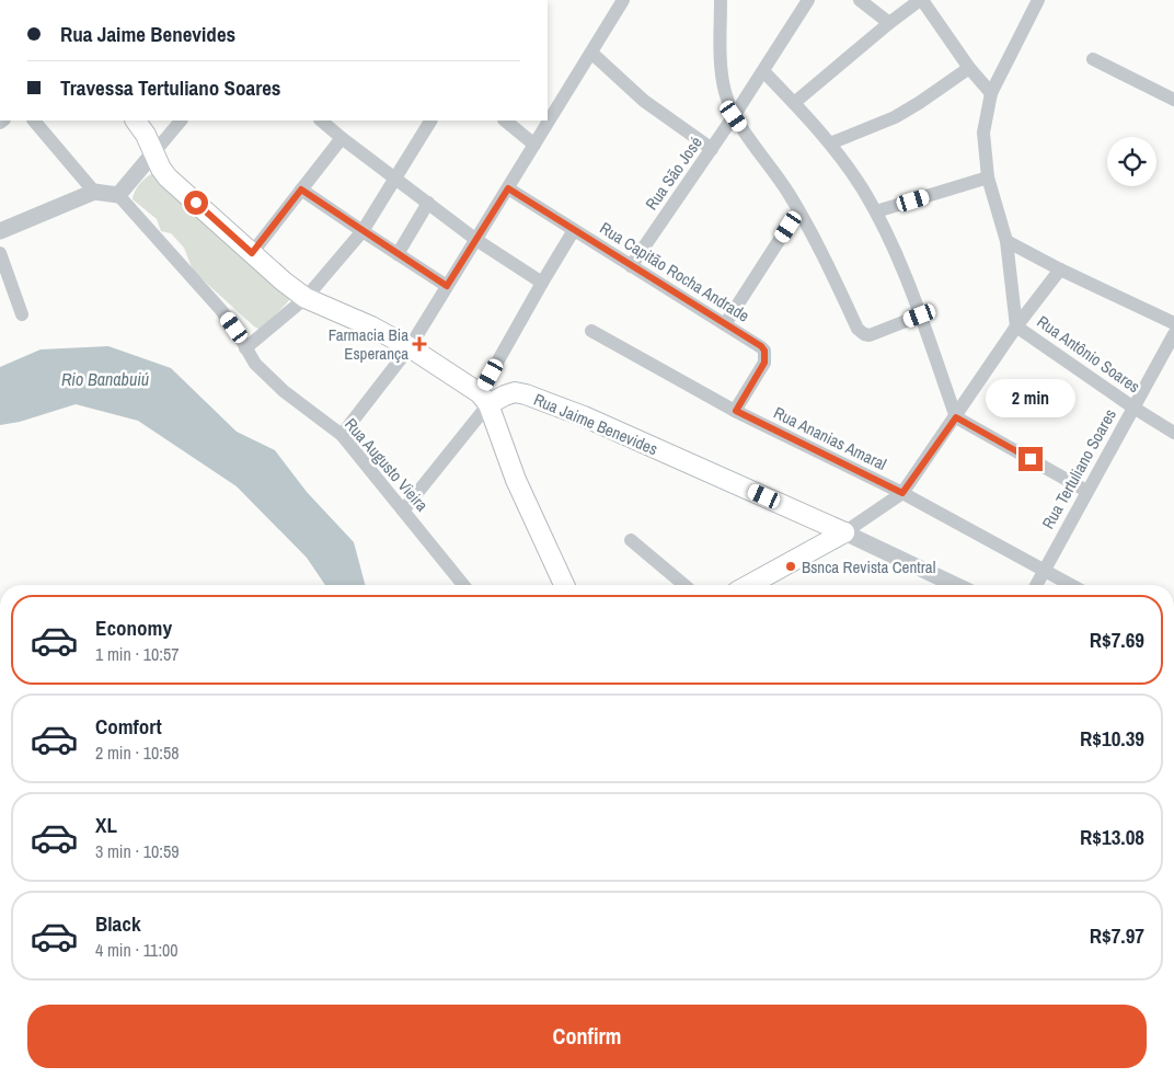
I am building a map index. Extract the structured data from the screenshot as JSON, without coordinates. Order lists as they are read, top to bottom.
{
  "streets": {
    "main road": ["Rua Jaime Benevides"],
    "street": [
      "Rua São José",
      "Rua Capitão Rocha Andrade",
      "Rua Antônio Soares",
      "Rua Ananias Amaral",
      "Rua Augusto Vieira",
      "Rua Tertuliano Soares"
    ]
  },
  "crossings": [
    ["Rua São José", "Rua Capitão Rocha Andrade"],
    ["Rua Capitão Rocha Andrade", "Rua Ananias Amaral"],
    ["Rua Antônio Soares", "Rua Tertuliano Soares"],
    ["Rua Ananias Amaral", "Rua Tertuliano Soares"]
  ],
  "water": ["Rio Banabuiú"],
  "places": {
    "health": ["Farmacia Bia Esperança"],
    "other": ["Bsnca Revista Central"]
  },
  "page": {
    "banner": ["Rua Jaime Benevides", "Travessa Tertuliano Soares"],
    "bubble": "2 min",
    "list": [
      {
        "name": "Economy",
        "note": "1 min · 10:57",
        "value": "R$7.69"
      },
      {
        "name": "Comfort",
        "note": "2 min · 10:58",
        "value": "R$10.39"
      },
      {
        "name": "XL",
        "note": "3 min · 10:59",
        "value": "R$13.08"
      },
      {
        "name": "Black",
        "note": "4 min · 11:00",
        "value": "R$7.97"
      }
    ],
    "buttons": "Confirm"
  }
}
